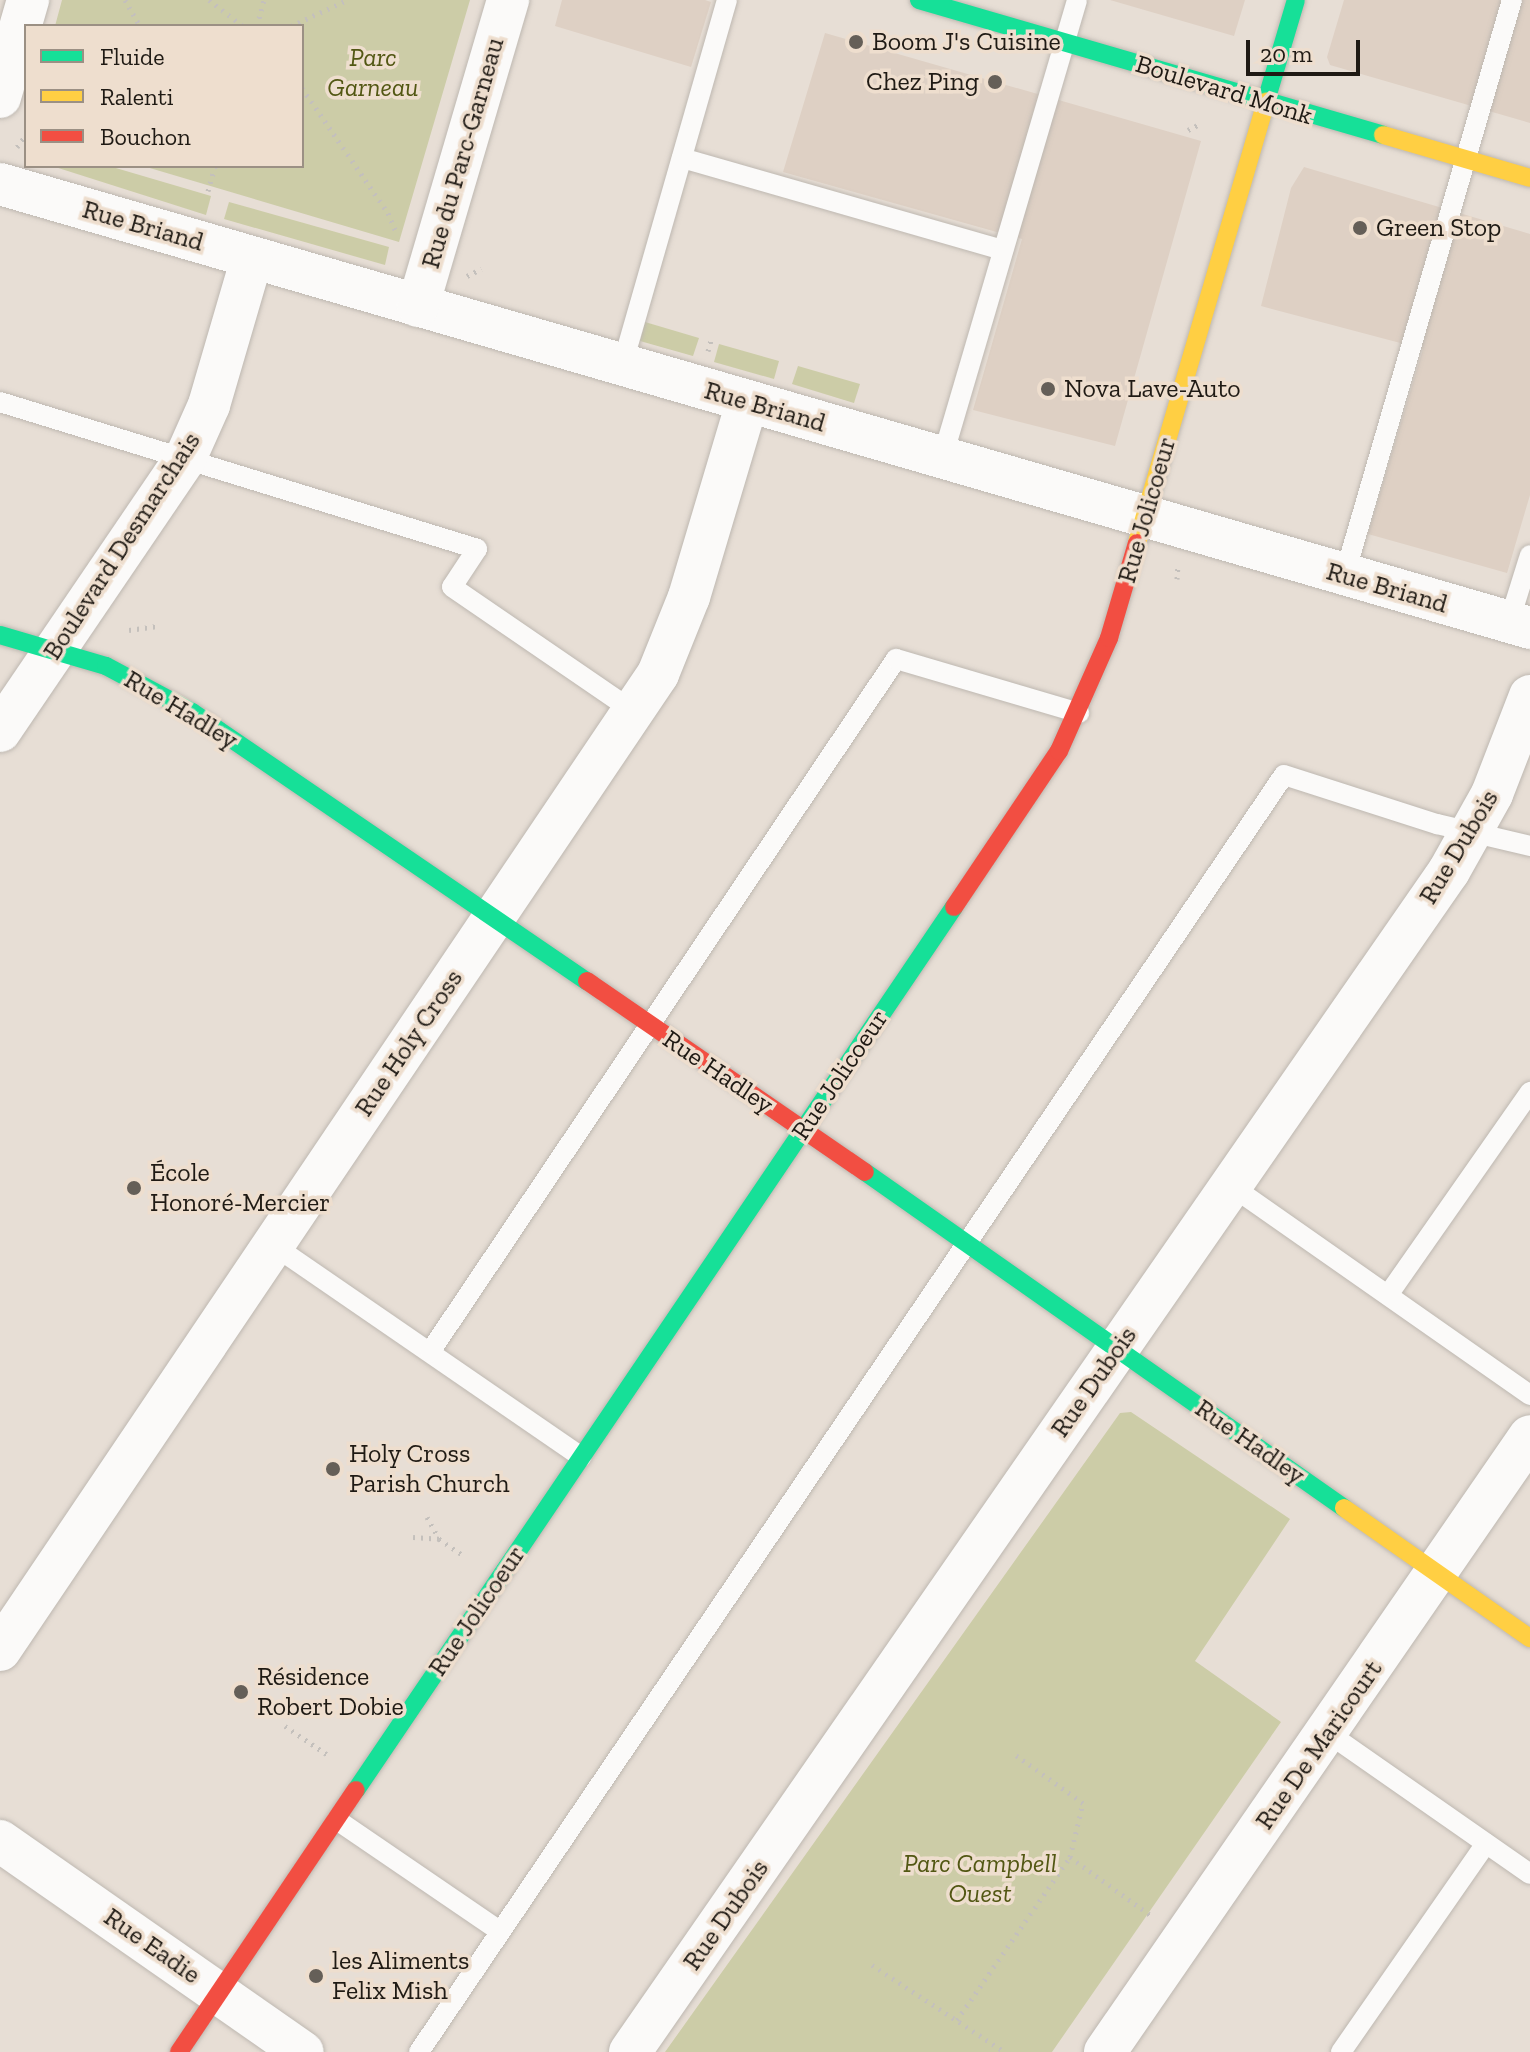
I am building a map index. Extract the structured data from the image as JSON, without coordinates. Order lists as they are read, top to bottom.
{
  "streets": {
    "street": [
      "Boulevard Monk",
      "Rue du Parc-Garneau",
      "Rue Briand",
      "Rue Jolicoeur",
      "Boulevard Desmarchais",
      "Rue Hadley",
      "Rue Dubois",
      "Rue Holy Cross",
      "Rue De Maricourt",
      "Rue Eadie"
    ]
  },
  "crossings": [
    ["Boulevard Monk", "Rue Jolicoeur"],
    ["Rue du Parc-Garneau", "Rue Briand"],
    ["Rue Briand", "Rue Jolicoeur"],
    ["Rue Briand", "Boulevard Desmarchais"],
    ["Rue Briand", "Rue Holy Cross"],
    ["Rue Jolicoeur", "Rue Hadley"],
    ["Rue Jolicoeur", "Rue Eadie"],
    ["Boulevard Desmarchais", "Rue Hadley"],
    ["Rue Hadley", "Rue Dubois"],
    ["Rue Hadley", "Rue Holy Cross"],
    ["Rue Hadley", "Rue De Maricourt"]
  ],
  "parks": ["Parc Garneau", "Parc Campbell Ouest"],
  "places": [
    "Boom J's Cuisine",
    "Chez Ping",
    "Green Stop",
    "Nova Lave-Auto",
    "École Honoré-Mercier",
    "Holy Cross Parish Church",
    "Résidence Robert Dobie",
    "les Aliments Felix Mish"
  ],
  "legend": ["Fluide", "Ralenti", "Bouchon"],
  "scale_bar": "20 m"
}
